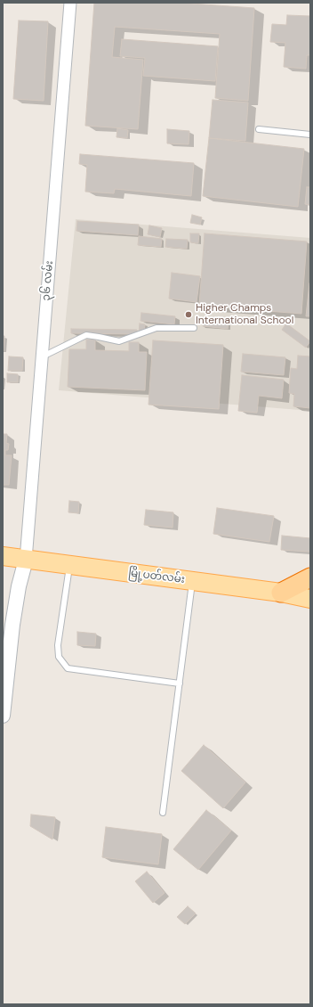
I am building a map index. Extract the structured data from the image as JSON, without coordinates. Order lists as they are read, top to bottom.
{
  "streets": {
    "main road": ["မြို့ပတ်လမ်း"],
    "street": ["၃၆ လမ်း"]
  },
  "crossings": [
    ["၃၆ လမ်း", "မြို့ပတ်လမ်း"]
  ],
  "places": ["Higher Champs International School"]
}
